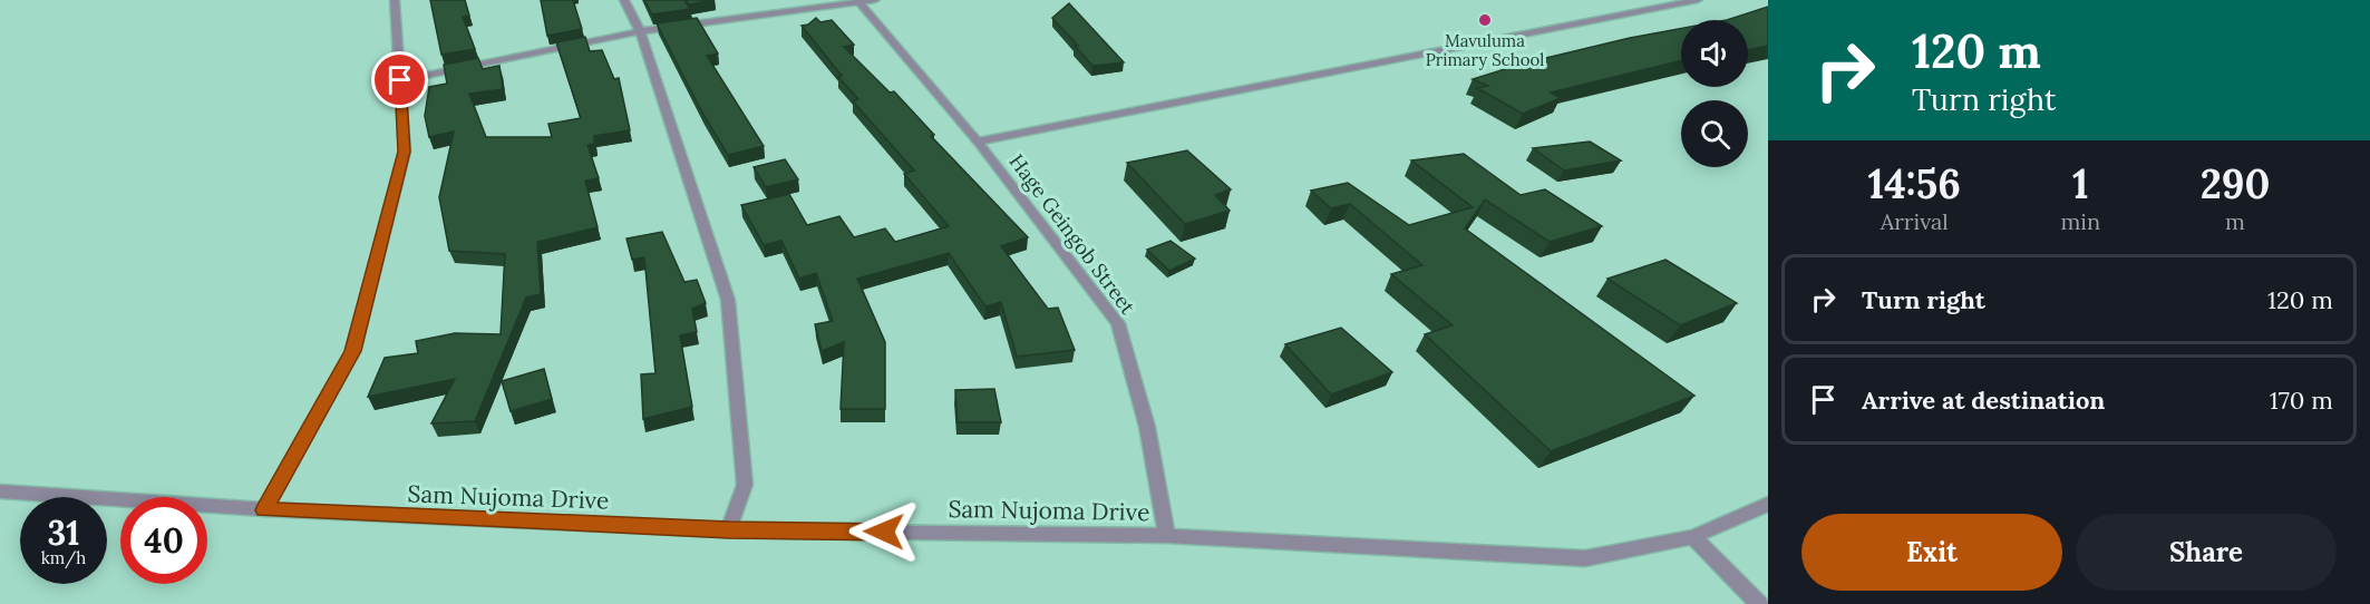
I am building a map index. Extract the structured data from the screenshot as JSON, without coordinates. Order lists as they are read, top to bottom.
{
  "streets": {
    "street": ["Hage Geingob Street", "Sam Nujoma Drive"]
  },
  "crossings": [
    ["Hage Geingob Street", "Sam Nujoma Drive"]
  ],
  "places": ["Mavuluma Primary School"],
  "page": {
    "turn": ["120 m", "Turn right"],
    "eta": [
      "14:56",
      "Arrival",
      "1",
      "min",
      "290",
      "m"
    ],
    "list": [
      {
        "name": "Turn right",
        "value": "120 m"
      },
      {
        "name": "Arrive at destination",
        "value": "170 m"
      }
    ],
    "speed": "31 km/h",
    "limit": "40",
    "buttons": ["Exit", "Share"]
  }
}
